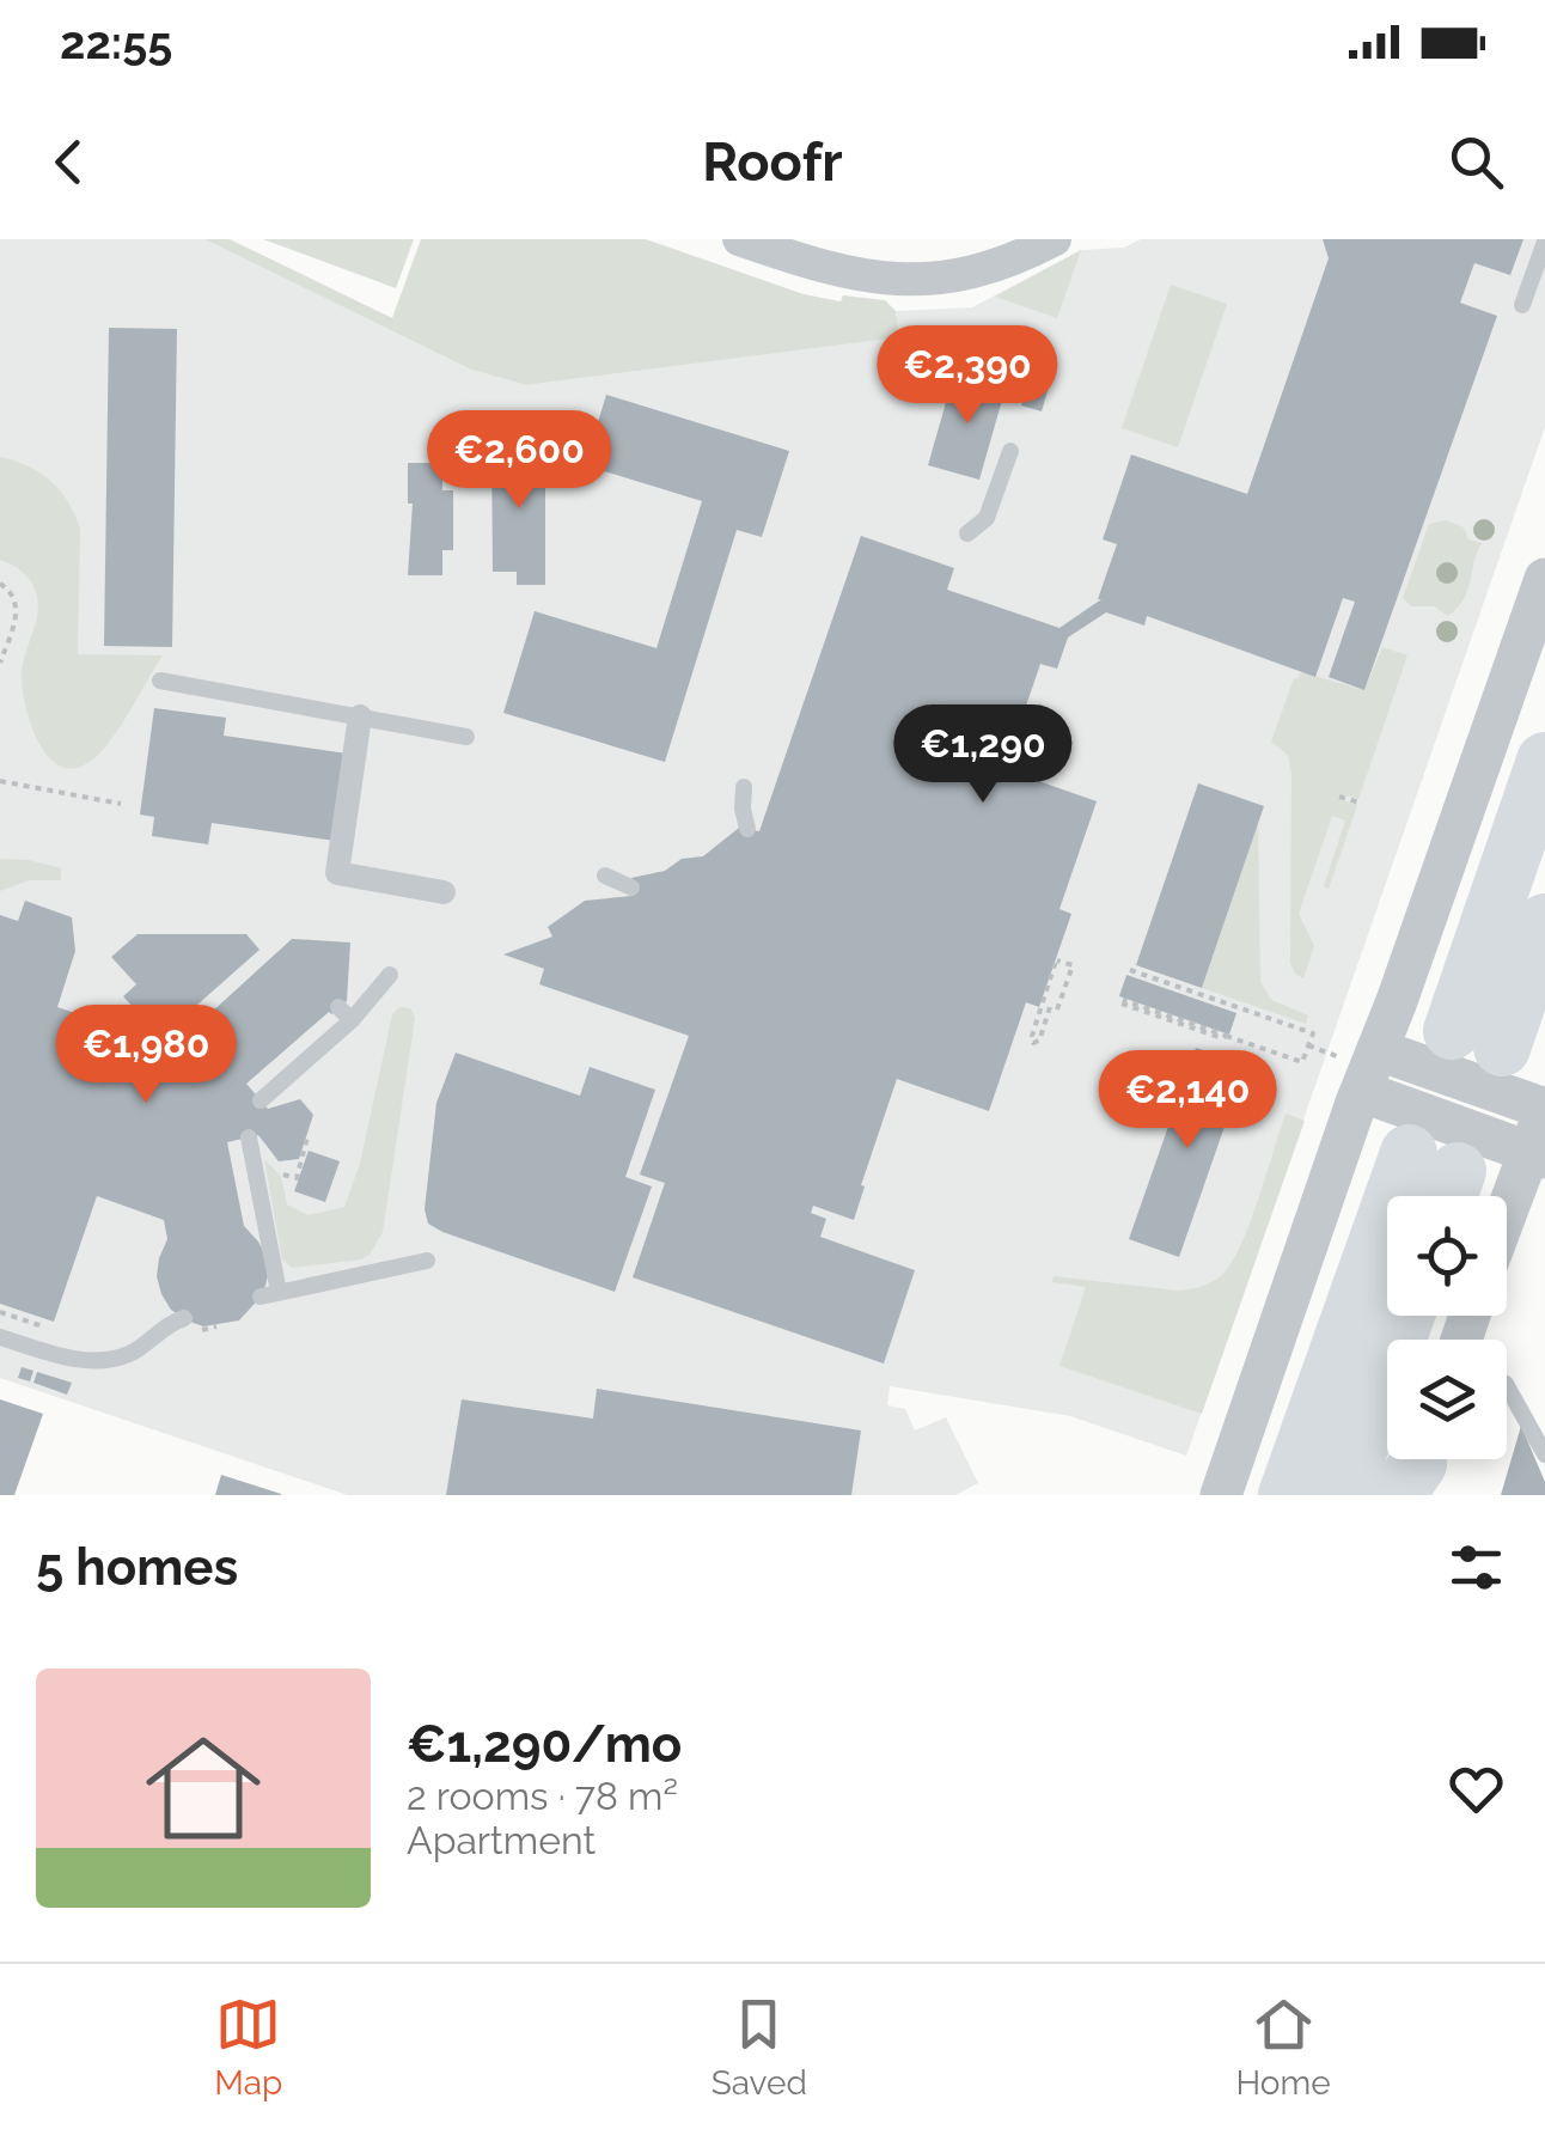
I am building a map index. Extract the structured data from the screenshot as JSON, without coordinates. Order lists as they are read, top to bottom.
{
  "page": {
    "status": "22:55",
    "header": "Roofr",
    "price": [
      "€2,390",
      "€2,600",
      "€1,290",
      "€1,980",
      "€2,140"
    ],
    "heading": "5 homes",
    "list": [
      {
        "name": "€1,290/mo",
        "note": "2 rooms · 78 m² · Apartment"
      }
    ],
    "tabs": ["Map", "Saved", "Home"]
  }
}
